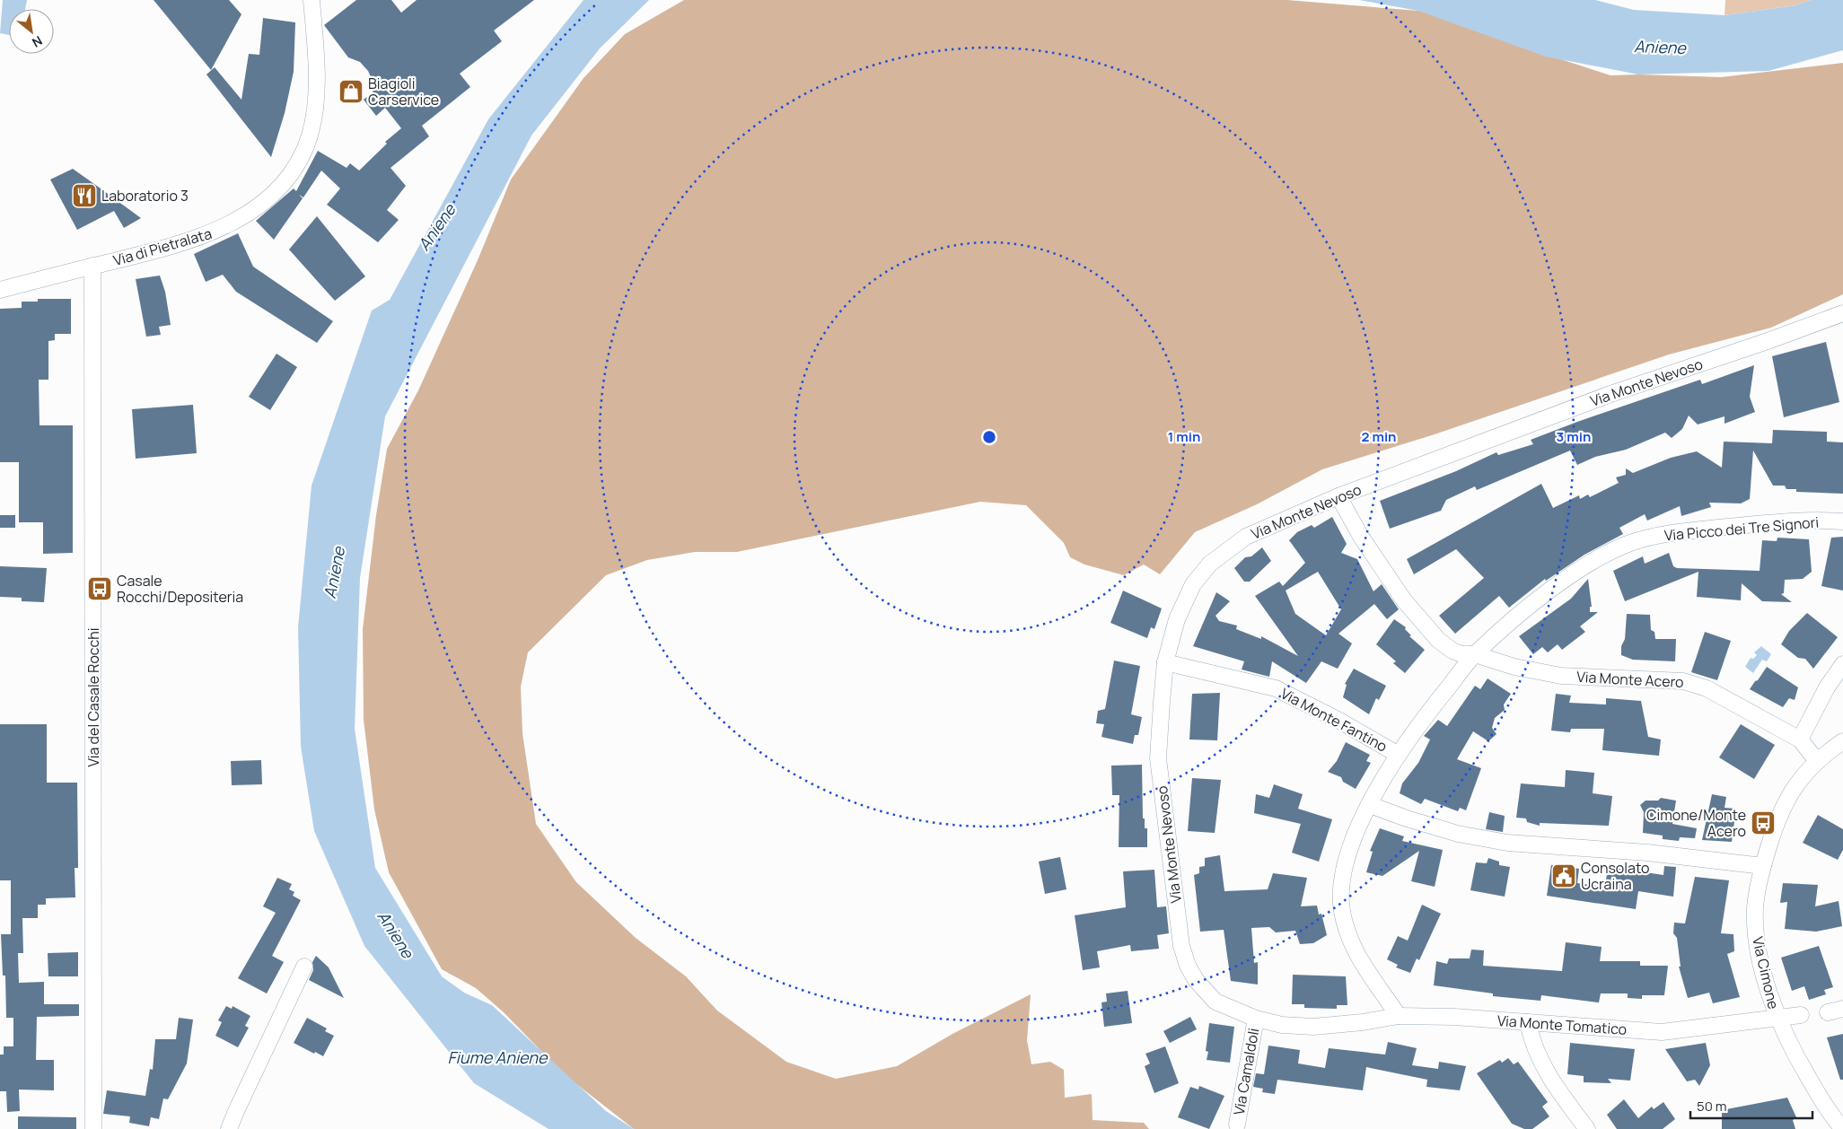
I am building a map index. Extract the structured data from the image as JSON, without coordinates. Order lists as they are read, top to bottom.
{
  "streets": {
    "street": [
      "Via di Pietralata",
      "Via Monte Nevoso",
      "Via Picco dei Tre Signori",
      "Via Monte Acero",
      "Via del Casale Rocchi",
      "Via Monte Fantino",
      "Via Cimone",
      "Via Monte Tomatico",
      "Via Camaldoli"
    ]
  },
  "crossings": [
    ["Via di Pietralata", "Via del Casale Rocchi"],
    ["Via Monte Nevoso", "Via Picco dei Tre Signori"],
    ["Via Monte Nevoso", "Via Monte Acero"],
    ["Via Monte Nevoso", "Via Monte Fantino"],
    ["Via Monte Nevoso", "Via Monte Tomatico"],
    ["Via Monte Nevoso", "Via Camaldoli"],
    ["Via Picco dei Tre Signori", "Via Monte Acero"],
    ["Via Picco dei Tre Signori", "Via Monte Fantino"],
    ["Via Picco dei Tre Signori", "Via Monte Tomatico"],
    ["Via Monte Acero", "Via Cimone"],
    ["Via Cimone", "Via Monte Tomatico"]
  ],
  "water": ["Aniene", "Fiume Aniene"],
  "places": {
    "shop": ["Biagioli Carservice"],
    "restaurant": ["Laboratorio 3"],
    "bus stop": ["Casale Rocchi/Depositeria", "Cimone/Monte Acero"],
    "public building": ["Consolato Ucraina"]
  },
  "scale_bar": "50 m",
  "north": "bottom right",
  "rings": ["1 min", "2 min", "3 min"]
}
